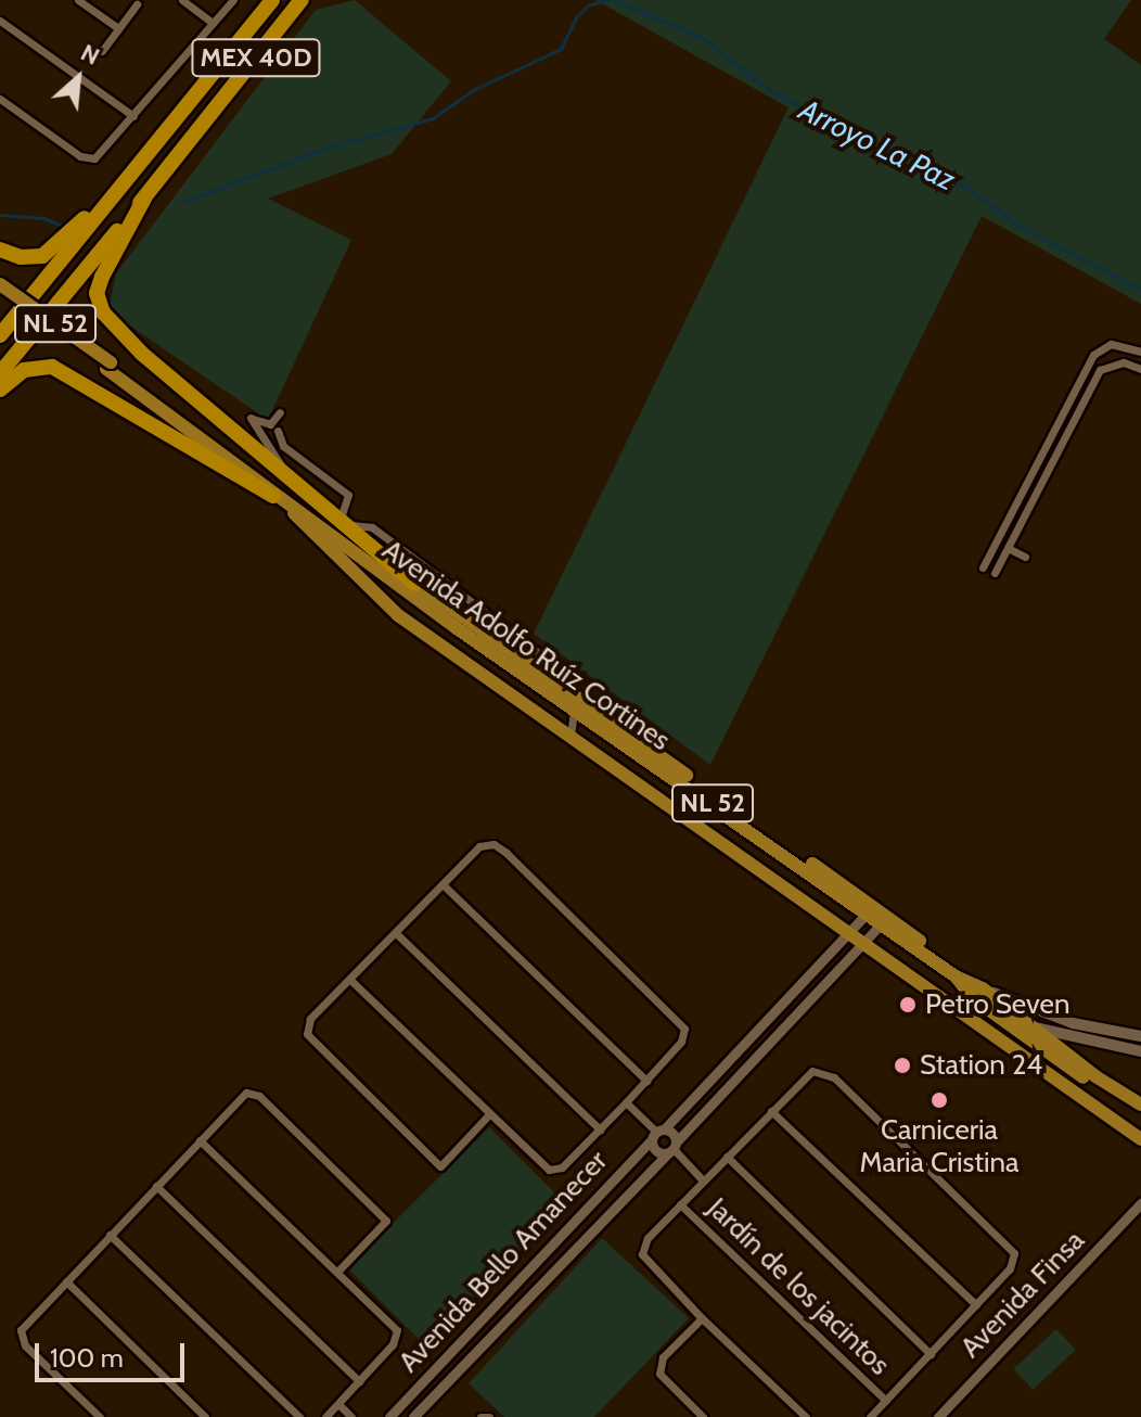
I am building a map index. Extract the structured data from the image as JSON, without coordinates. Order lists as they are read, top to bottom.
{
  "streets": {
    "highway": ["MEX 40D"],
    "main road": ["NL 52", "Avenida Adolfo Ruíz Cortines"],
    "street": ["Avenida Bello Amanecer", "Jardín de los jacintos", "Avenida Finsa"]
  },
  "crossings": [
    ["NL 52", "Avenida Adolfo Ruíz Cortines"],
    ["Avenida Adolfo Ruíz Cortines", "Avenida Bello Amanecer"]
  ],
  "water": ["Arroyo La Paz"],
  "places": ["Petro Seven", "Station 24", "Carniceria Maria Cristina"],
  "scale_bar": "100 m",
  "north": "top right"
}
